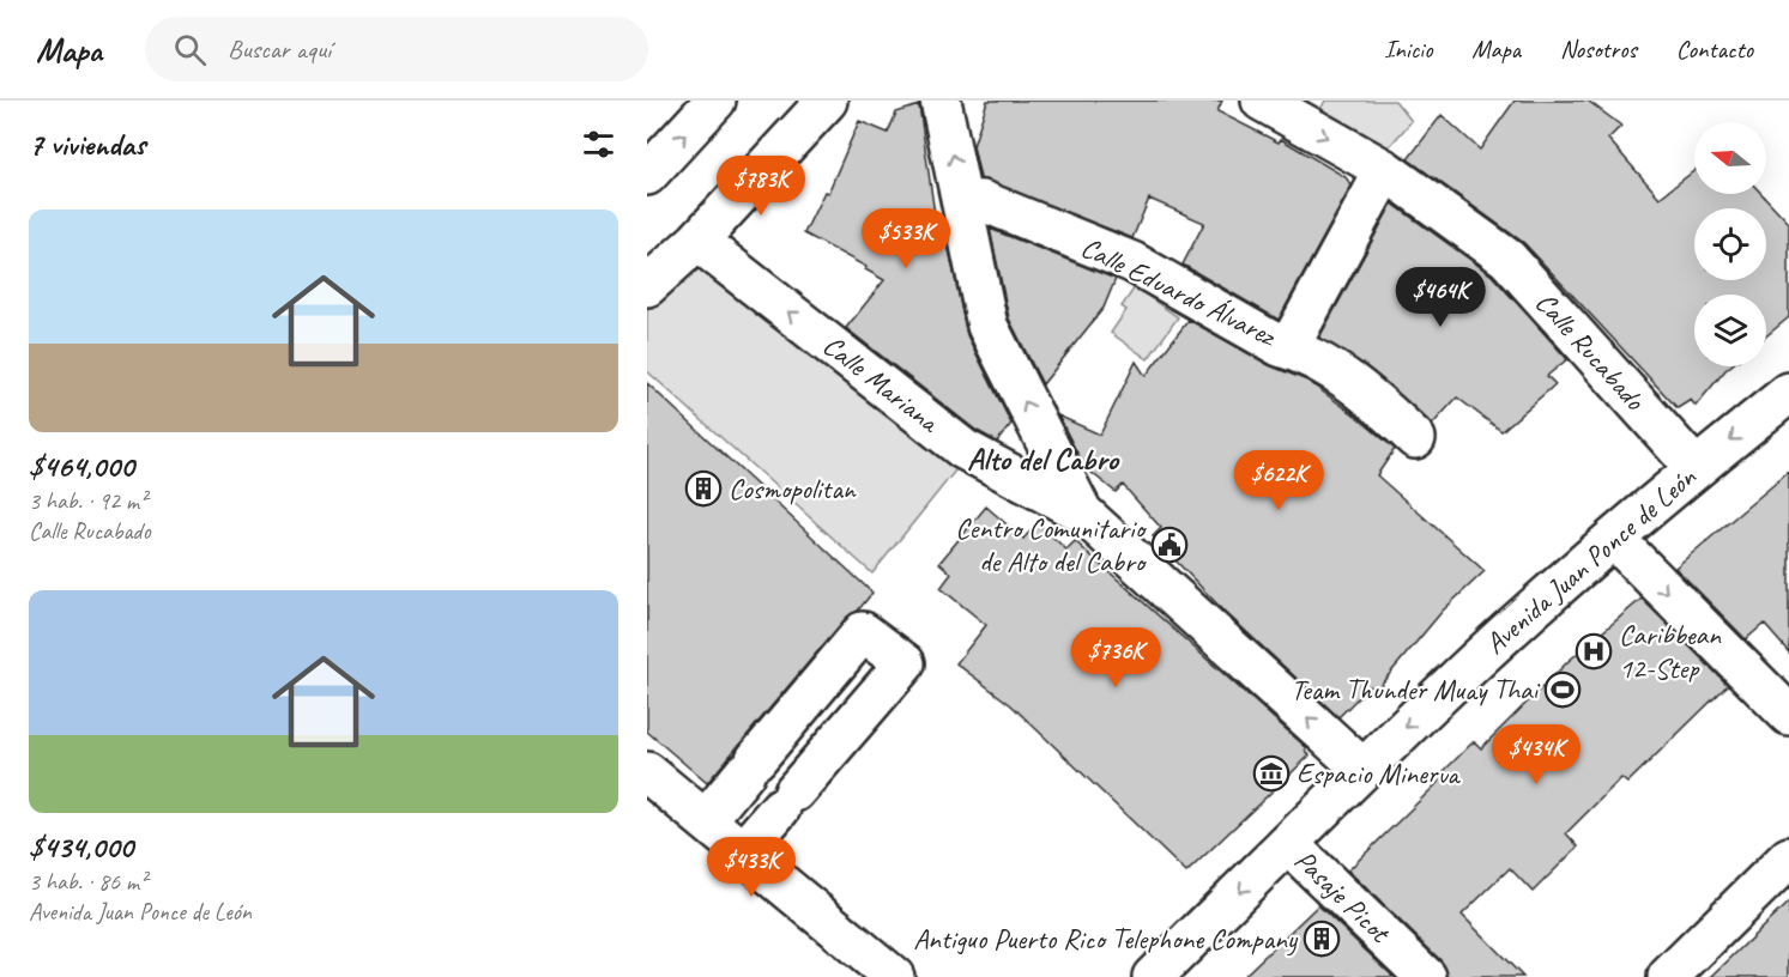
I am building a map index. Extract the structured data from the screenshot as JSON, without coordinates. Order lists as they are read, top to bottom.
{
  "streets": {
    "main road": [
      "Calle Eduardo Álvarez",
      "Calle Rucabado",
      "Calle Mariana",
      "Avenida Juan Ponce de León",
      "Pasaje Picot"
    ]
  },
  "crossings": [
    ["Calle Eduardo Álvarez", "Calle Rucabado"],
    ["Calle Rucabado", "Avenida Juan Ponce de León"],
    ["Calle Mariana", "Avenida Juan Ponce de León"],
    ["Avenida Juan Ponce de León", "Pasaje Picot"]
  ],
  "one_way": ["Calle Mariana", "Avenida Juan Ponce de León"],
  "districts": ["Alto del Cabro"],
  "places": {
    "building": ["Cosmopolitan", "Antiguo Puerto Rico Telephone Company"],
    "public building": ["Centro Comunitario de Alto del Cabro"],
    "hospital": ["Caribbean 12-Step"],
    "sports": ["Team Thunder Muay Thai"],
    "museum": ["Espacio Minerva"]
  },
  "north": "left",
  "page": {
    "header": "Mapa",
    "search": "Buscar aquí",
    "nav": [
      "Inicio",
      "Mapa",
      "Nosotros",
      "Contacto"
    ],
    "heading": "7 viviendas",
    "price": [
      "$783K",
      "$533K",
      "$464K",
      "$622K",
      "$736K",
      "$434K",
      "$433K"
    ],
    "list": [
      {
        "name": "$464,000",
        "note": "3 hab. · 92 m² · Calle Rucabado"
      },
      {
        "name": "$434,000",
        "note": "3 hab. · 86 m² · Avenida Juan Ponce de León"
      }
    ]
  }
}
